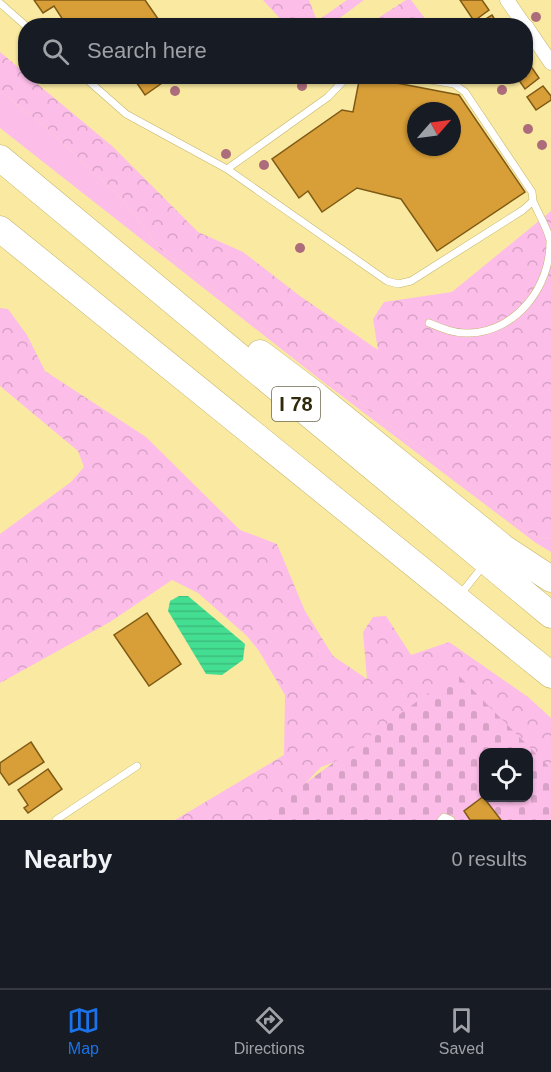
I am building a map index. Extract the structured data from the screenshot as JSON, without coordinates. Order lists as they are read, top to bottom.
{
  "streets": {
    "highway": ["I 78"]
  },
  "north": "top right",
  "page": {
    "search": "Search here",
    "heading": ["Nearby", "0 results"],
    "nav": ["Map", "Directions", "Saved"]
  }
}
